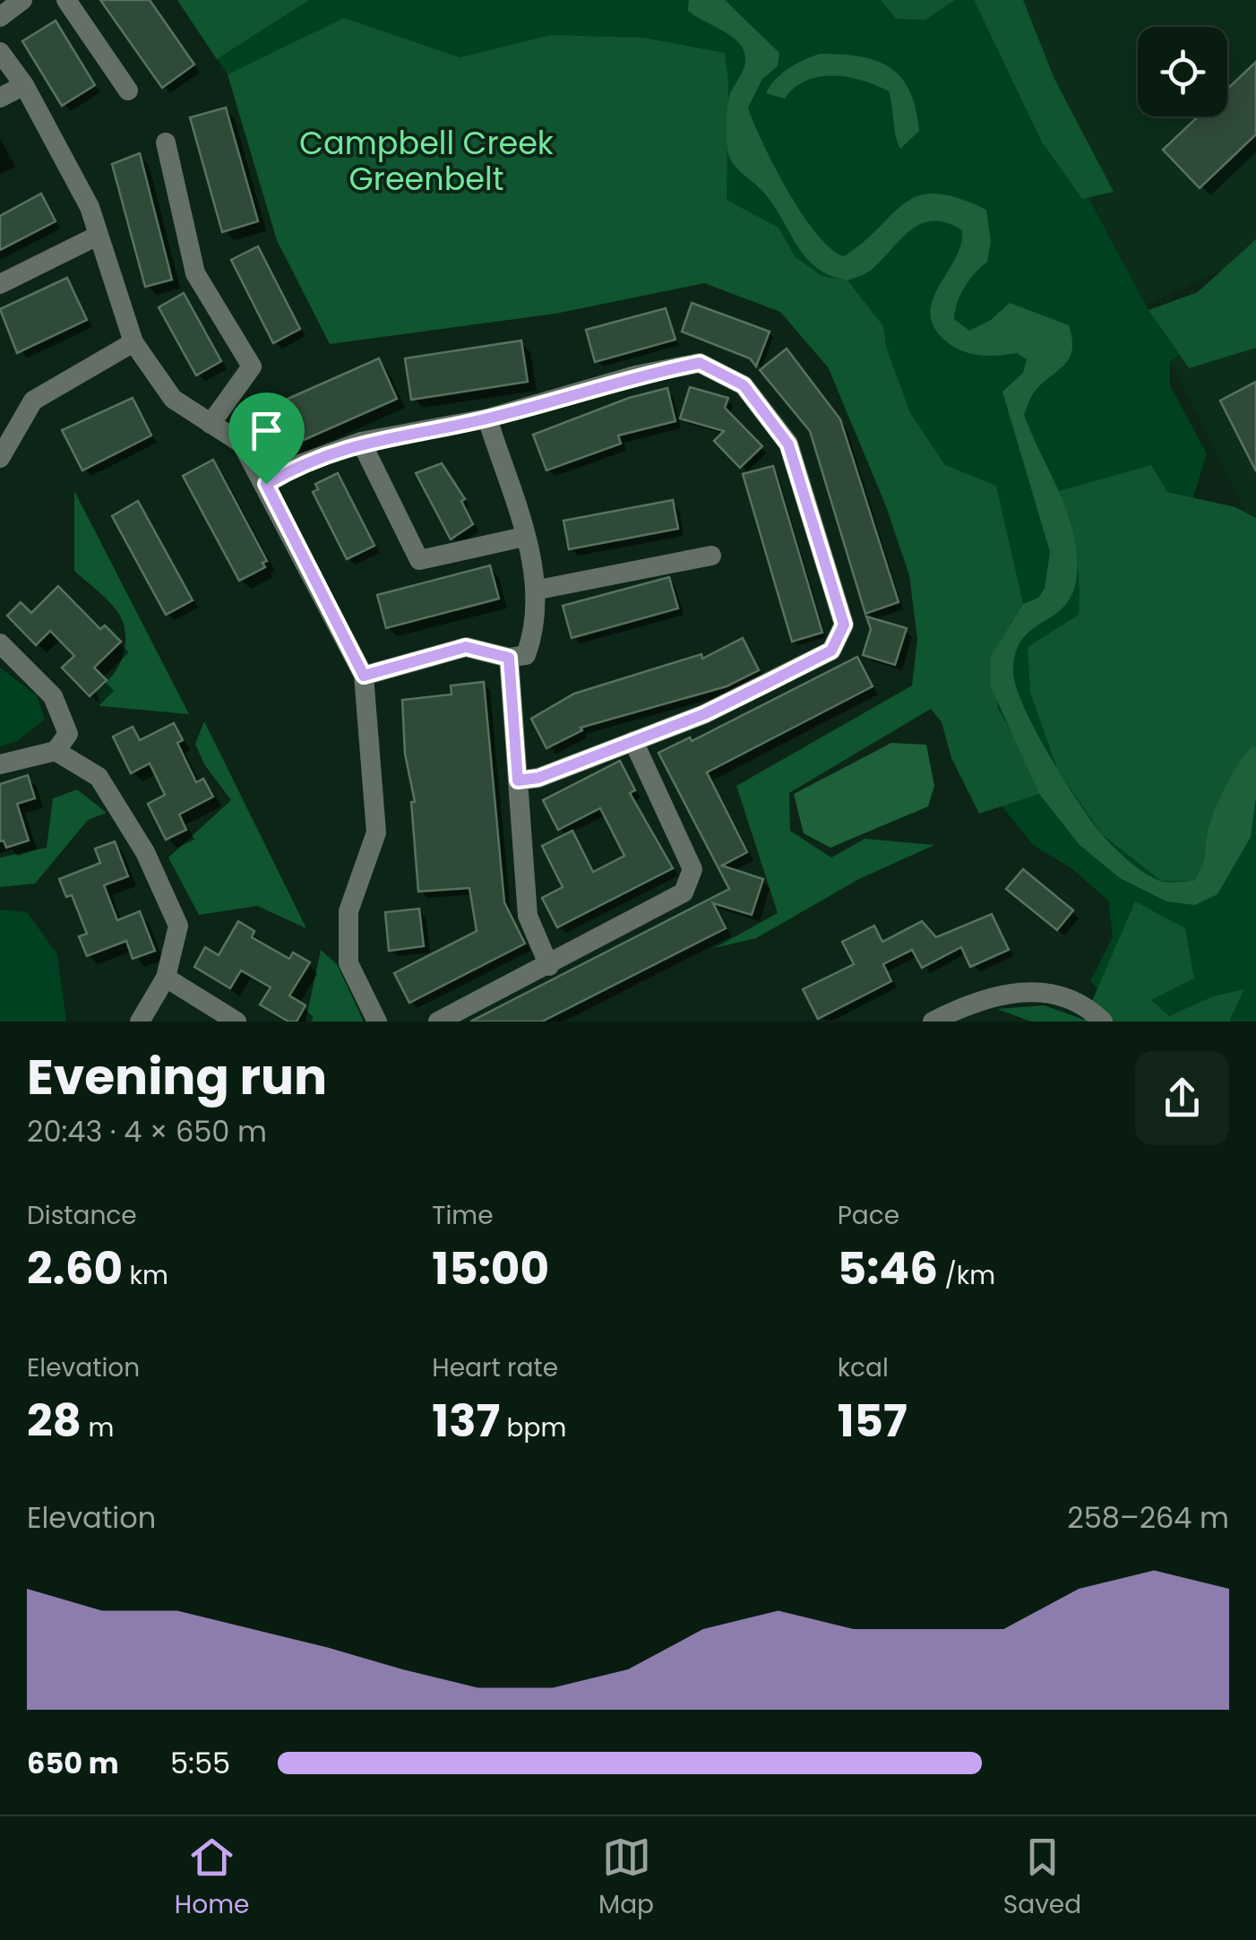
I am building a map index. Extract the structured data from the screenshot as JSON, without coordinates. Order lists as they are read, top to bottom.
{
  "parks": ["Campbell Creek Greenbelt"],
  "page": {
    "heading": ["Evening run", "20:43 · 4 × 650 m"],
    "stats": [
      ["Distance", "2.60 km"],
      ["Time", "15:00"],
      ["Pace", "5:46 /km"],
      ["Elevation", "28 m"],
      ["Heart rate", "137 bpm"],
      ["kcal", "157"]
    ],
    "chart": ["Elevation", "258–264 m"],
    "list": [
      {
        "name": "650 m",
        "note": "5:55"
      }
    ],
    "tabs": ["Home", "Map", "Saved"]
  }
}
